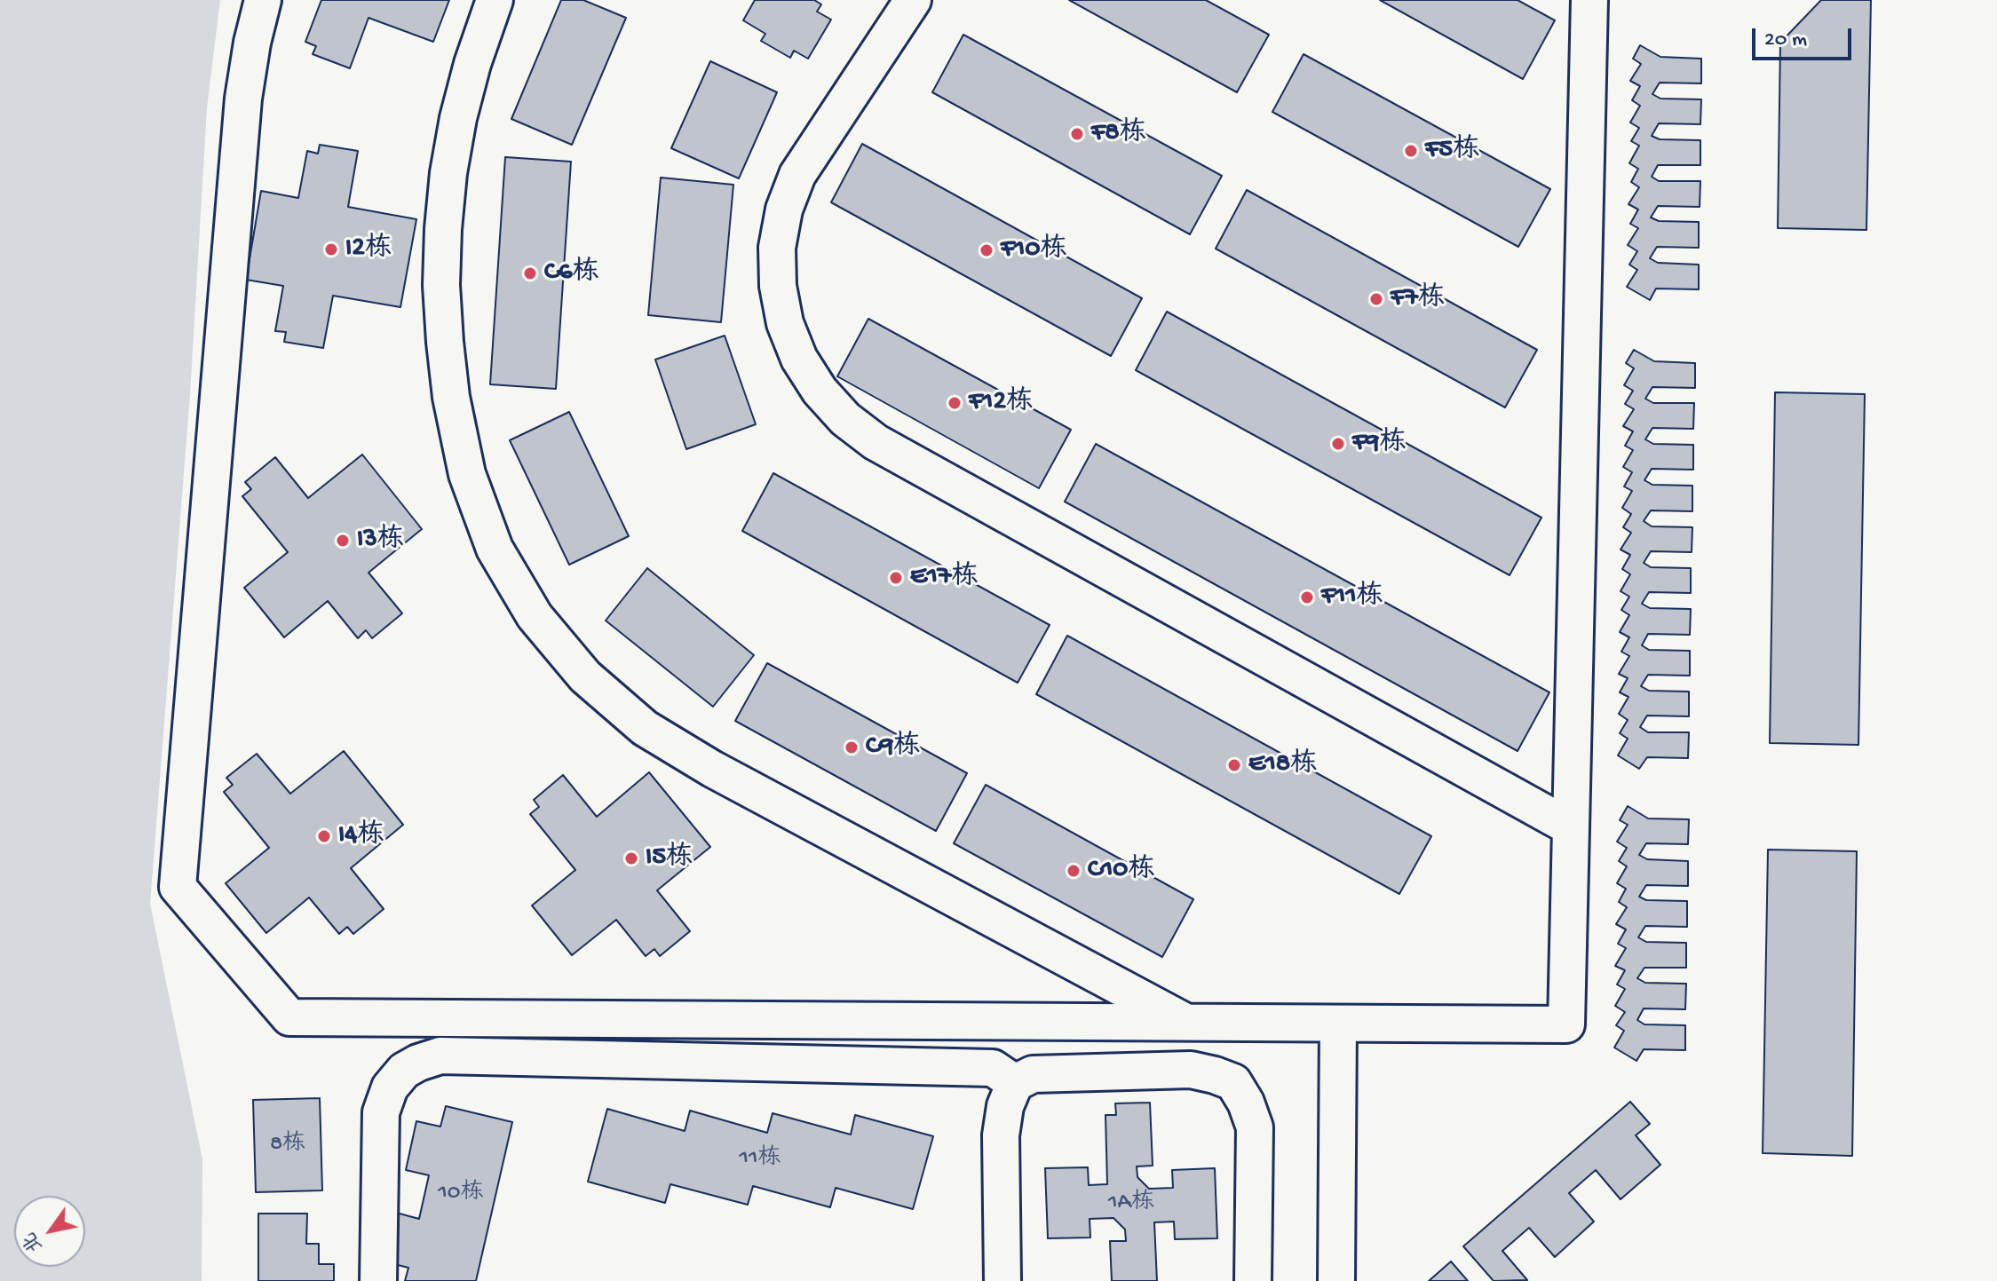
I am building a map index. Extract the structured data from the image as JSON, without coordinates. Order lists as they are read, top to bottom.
{
  "places": [
    "F8栋",
    "F5栋",
    "I2栋",
    "F10栋",
    "C6栋",
    "F7栋",
    "F12栋",
    "F9栋",
    "I3栋",
    "E17栋",
    "F11栋",
    "C9栋",
    "E18栋",
    "I4栋",
    "I5栋",
    "C10栋"
  ],
  "house_numbers": [
    "8栋",
    "11栋",
    "10栋",
    "1A栋"
  ],
  "scale_bar": "20 m",
  "north": "bottom left"
}
